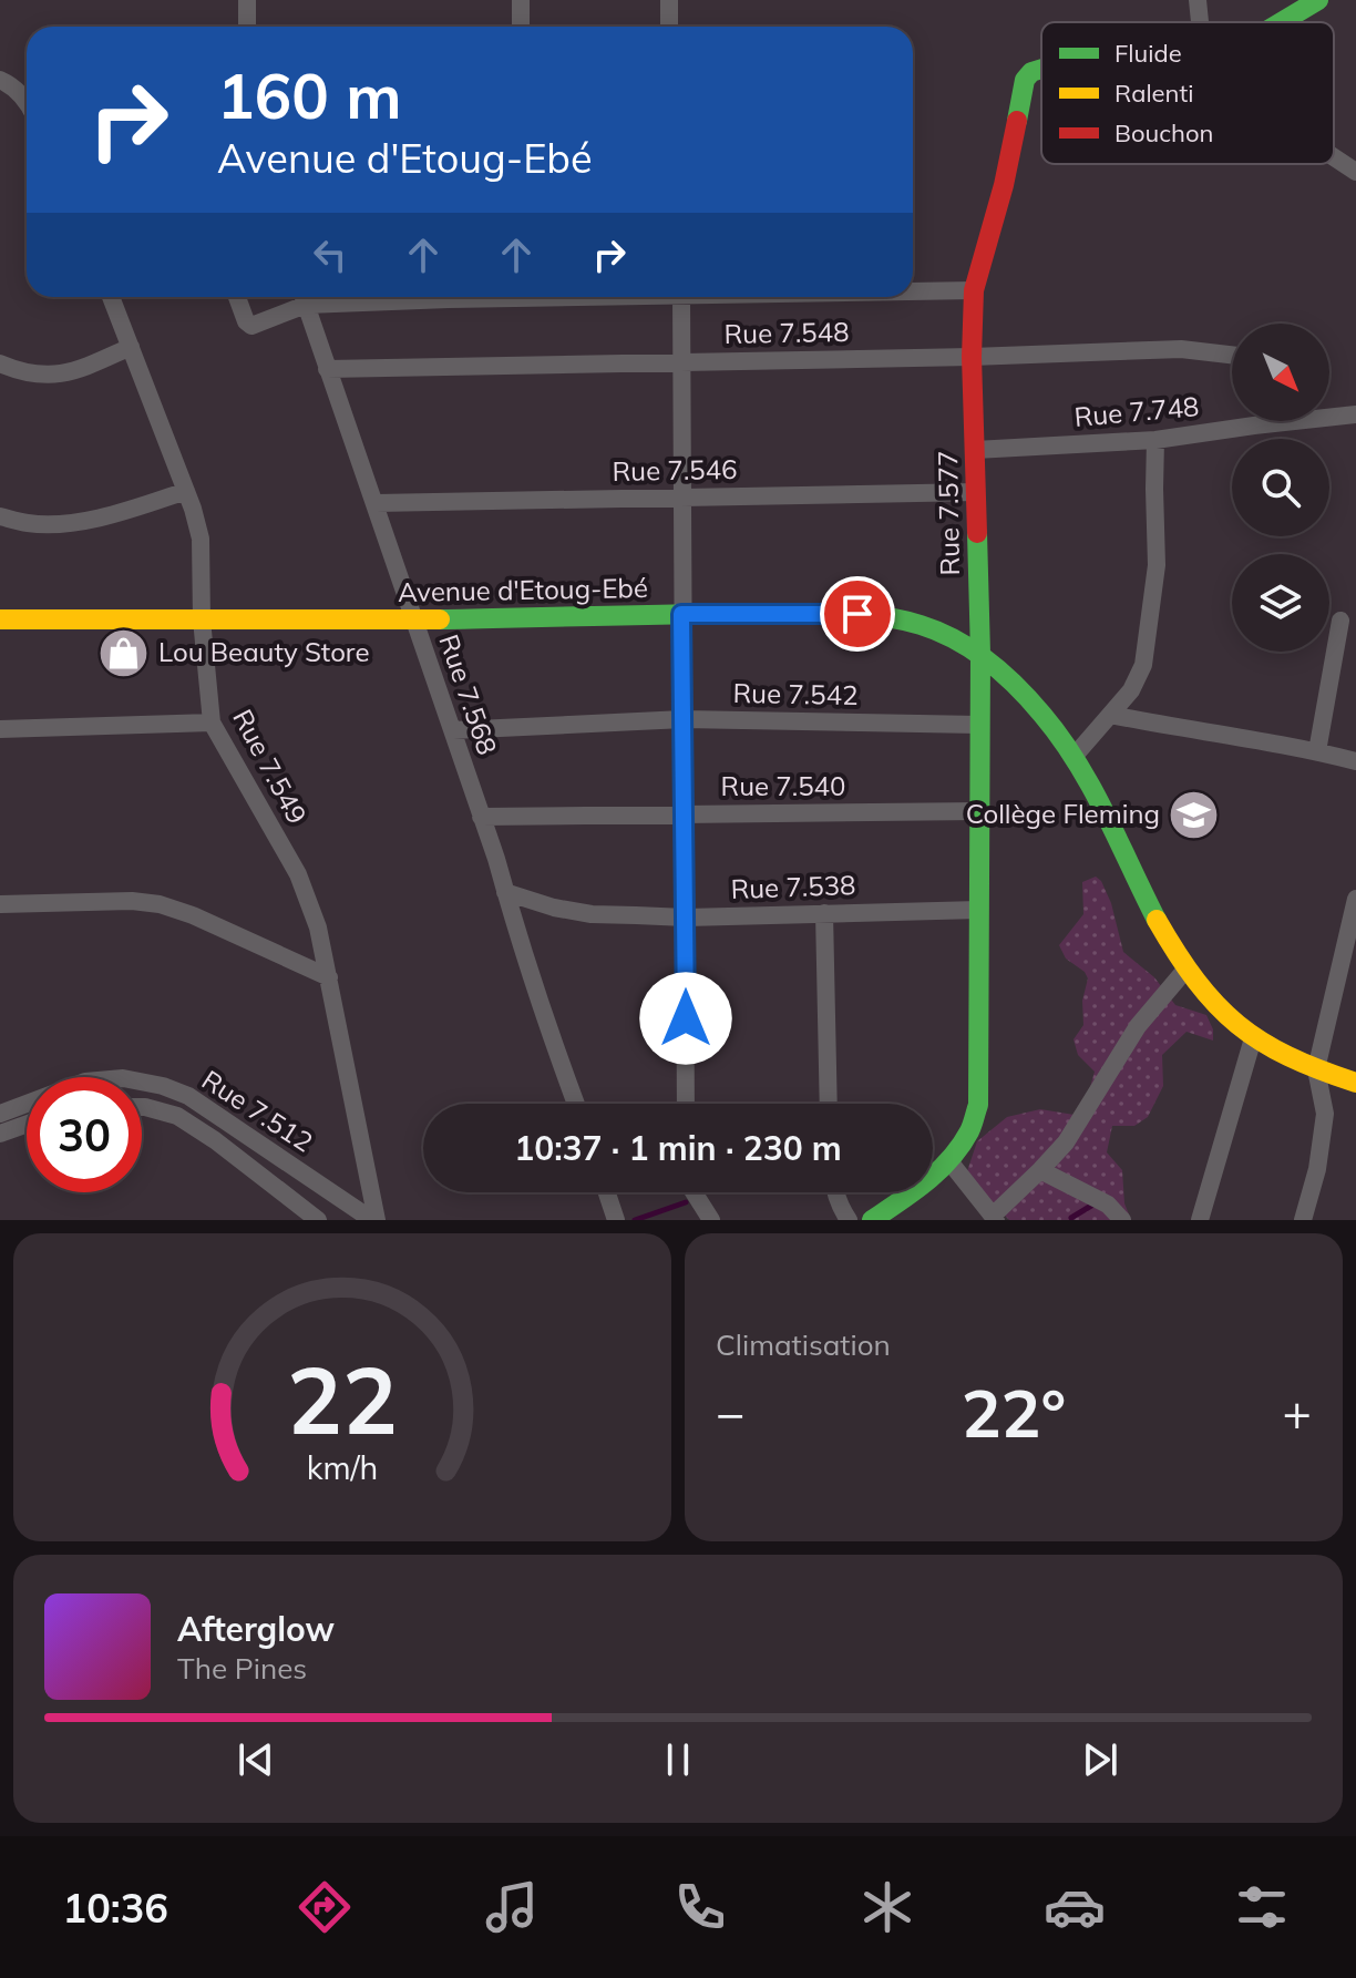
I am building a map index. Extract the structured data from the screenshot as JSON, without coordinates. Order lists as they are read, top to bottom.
{
  "streets": {
    "main road": ["Rue 7.577", "Avenue d'Etoug-Ebé"],
    "street": [
      "Rue 7.548",
      "Rue 7.748",
      "Rue 7.546",
      "Rue 7.568",
      "Rue 7.542",
      "Rue 7.549",
      "Rue 7.540",
      "Rue 7.538",
      "Rue 7.512"
    ]
  },
  "crossings": [
    ["Rue 7.548", "Rue 7.577"],
    ["Rue 7.548", "Rue 7.568"],
    ["Rue 7.748", "Rue 7.577"],
    ["Rue 7.546", "Rue 7.577"],
    ["Rue 7.546", "Rue 7.568"],
    ["Rue 7.577", "Avenue d'Etoug-Ebé"],
    ["Rue 7.577", "Rue 7.542"],
    ["Rue 7.577", "Rue 7.540"],
    ["Rue 7.577", "Rue 7.538"],
    ["Avenue d'Etoug-Ebé", "Rue 7.568"],
    ["Avenue d'Etoug-Ebé", "Rue 7.549"],
    ["Rue 7.568", "Rue 7.542"],
    ["Rue 7.568", "Rue 7.540"],
    ["Rue 7.568", "Rue 7.538"],
    ["Rue 7.549", "Rue 7.512"]
  ],
  "places": {
    "shop": ["Lou Beauty Store"],
    "school or university": ["Collège Fleming"]
  },
  "legend": ["Fluide", "Ralenti", "Bouchon"],
  "north": "bottom right",
  "page": {
    "turn": ["160 m", "Avenue d'Etoug-Ebé"],
    "limit": "30",
    "trip": "10:37 · 1 min · 230 m",
    "tile": "Climatisation",
    "heat": ["−", "22°", "+"],
    "song": ["Afterglow", "The Pines"],
    "tabs": "10:36",
    "gauge": ["22", "km/h"]
  }
}
